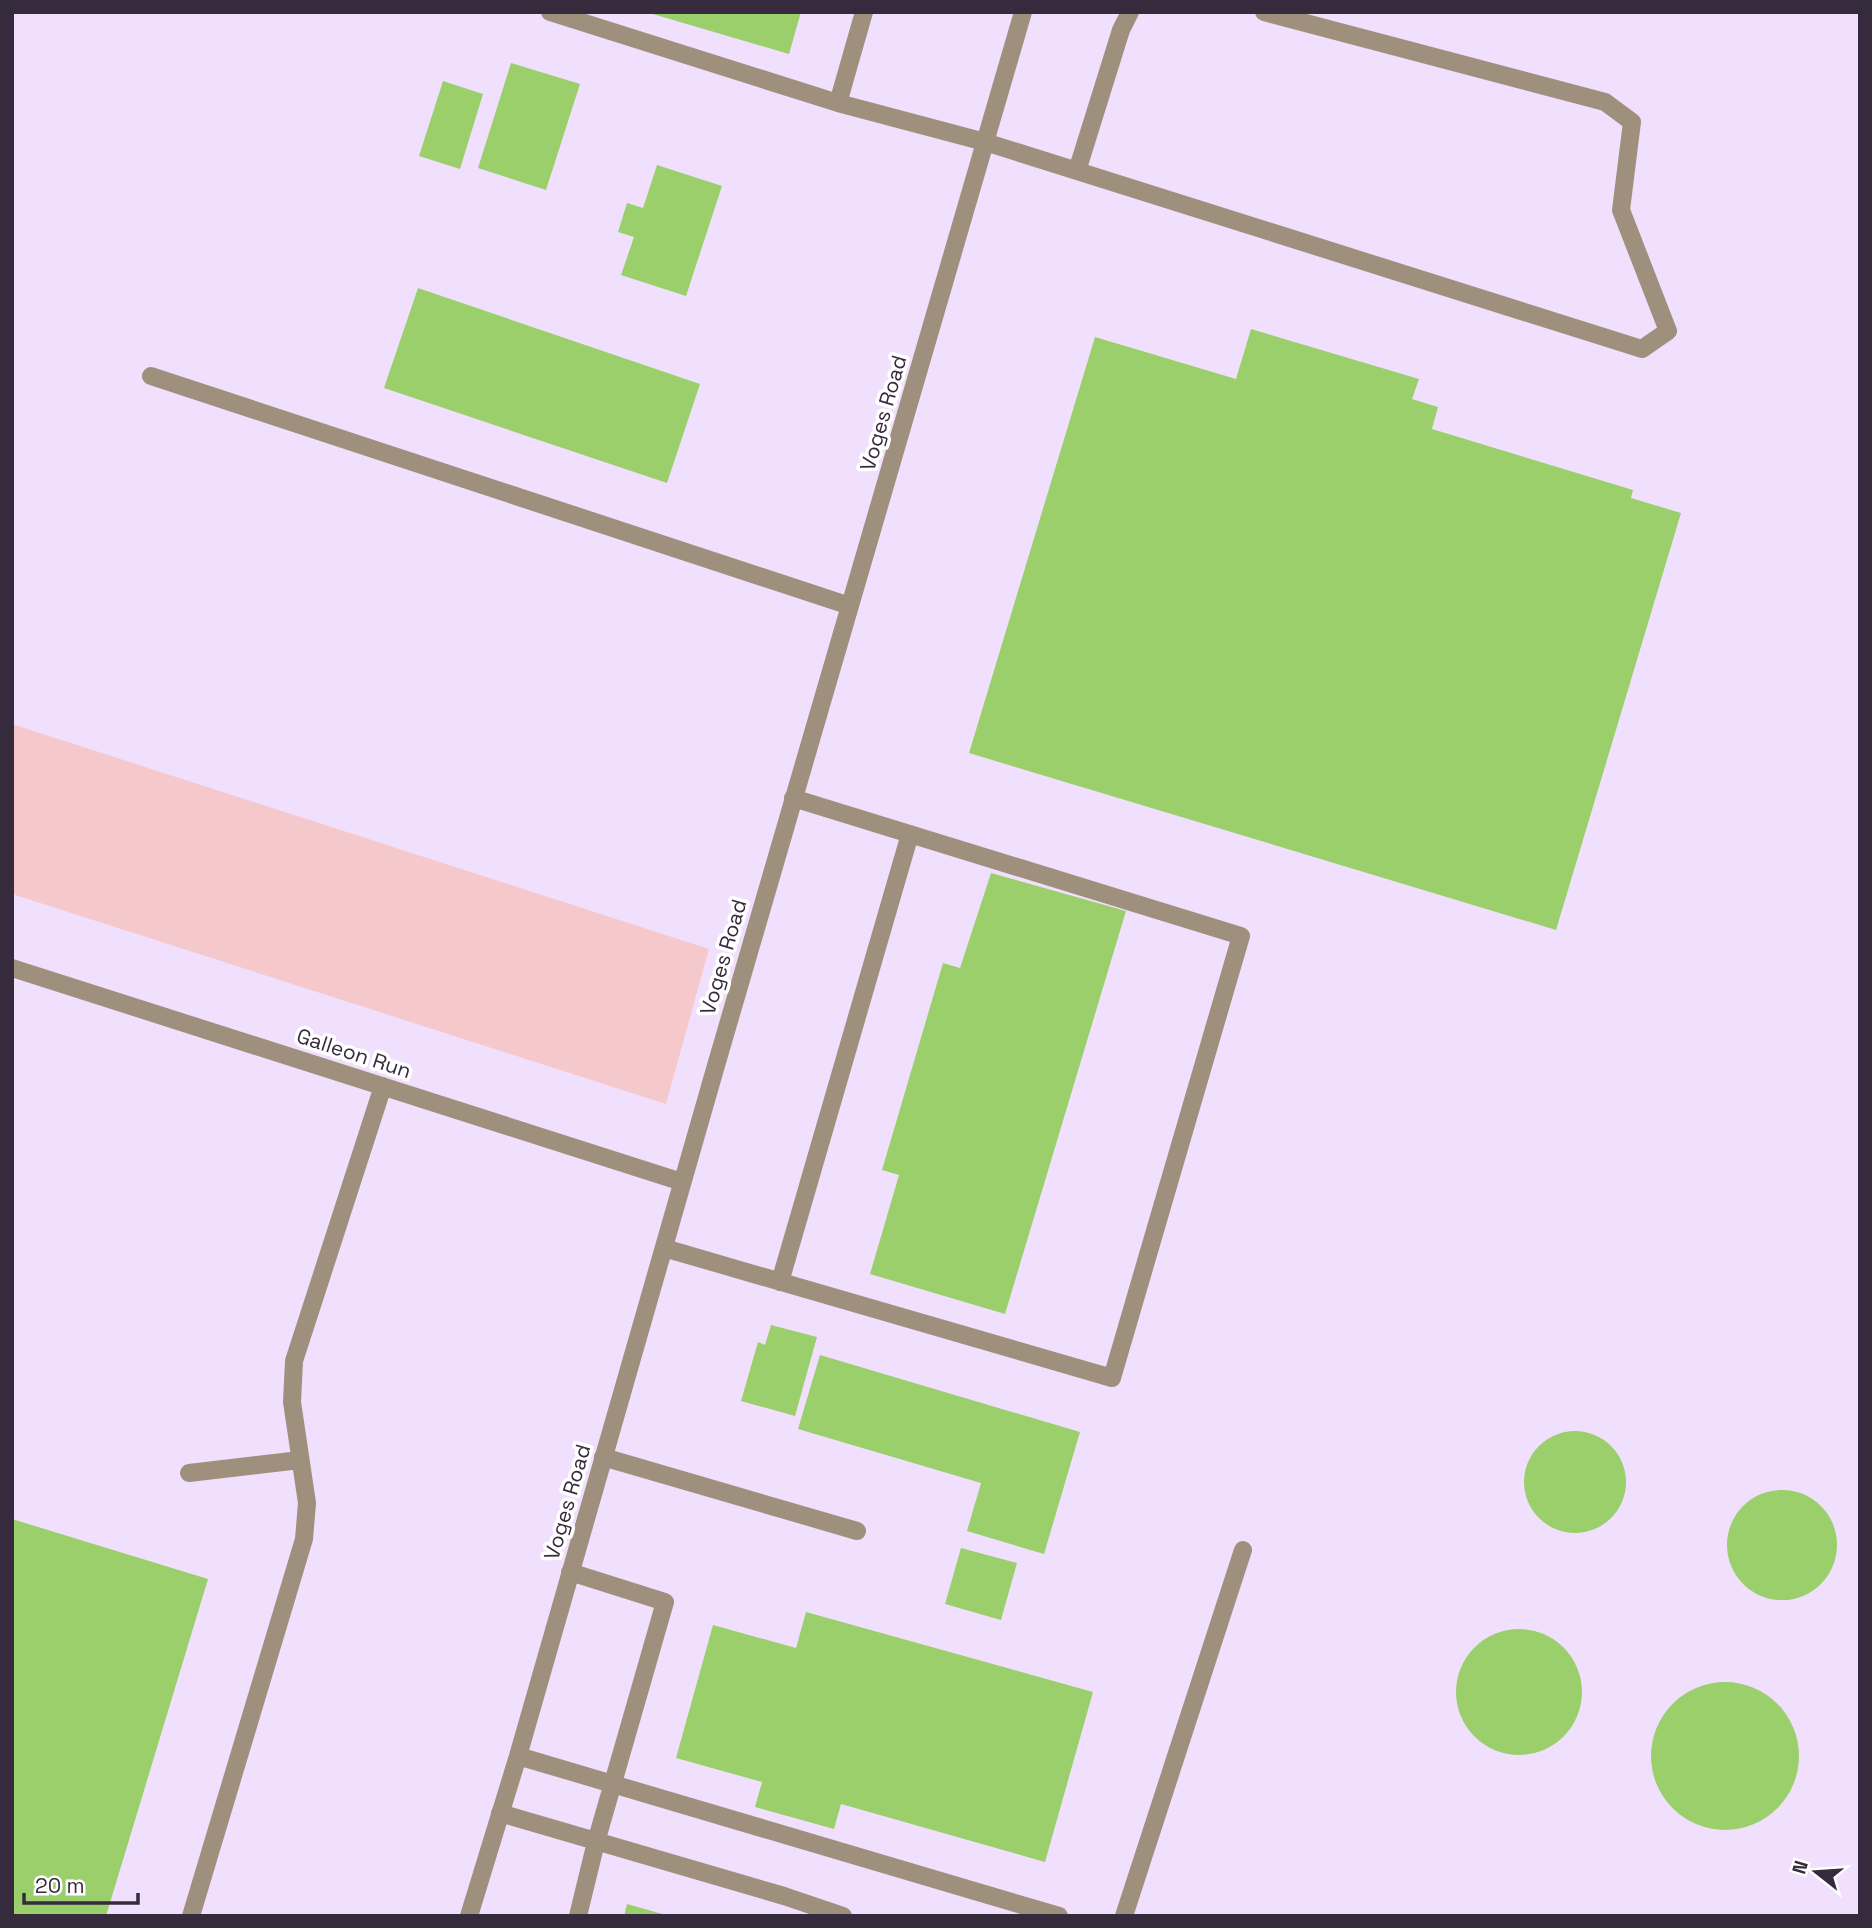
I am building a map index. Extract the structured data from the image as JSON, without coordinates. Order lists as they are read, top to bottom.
{
  "streets": {
    "street": ["Voges Road", "Galleon Run"]
  },
  "crossings": [
    ["Voges Road", "Galleon Run"]
  ],
  "scale_bar": "20 m",
  "north": "left"
}
